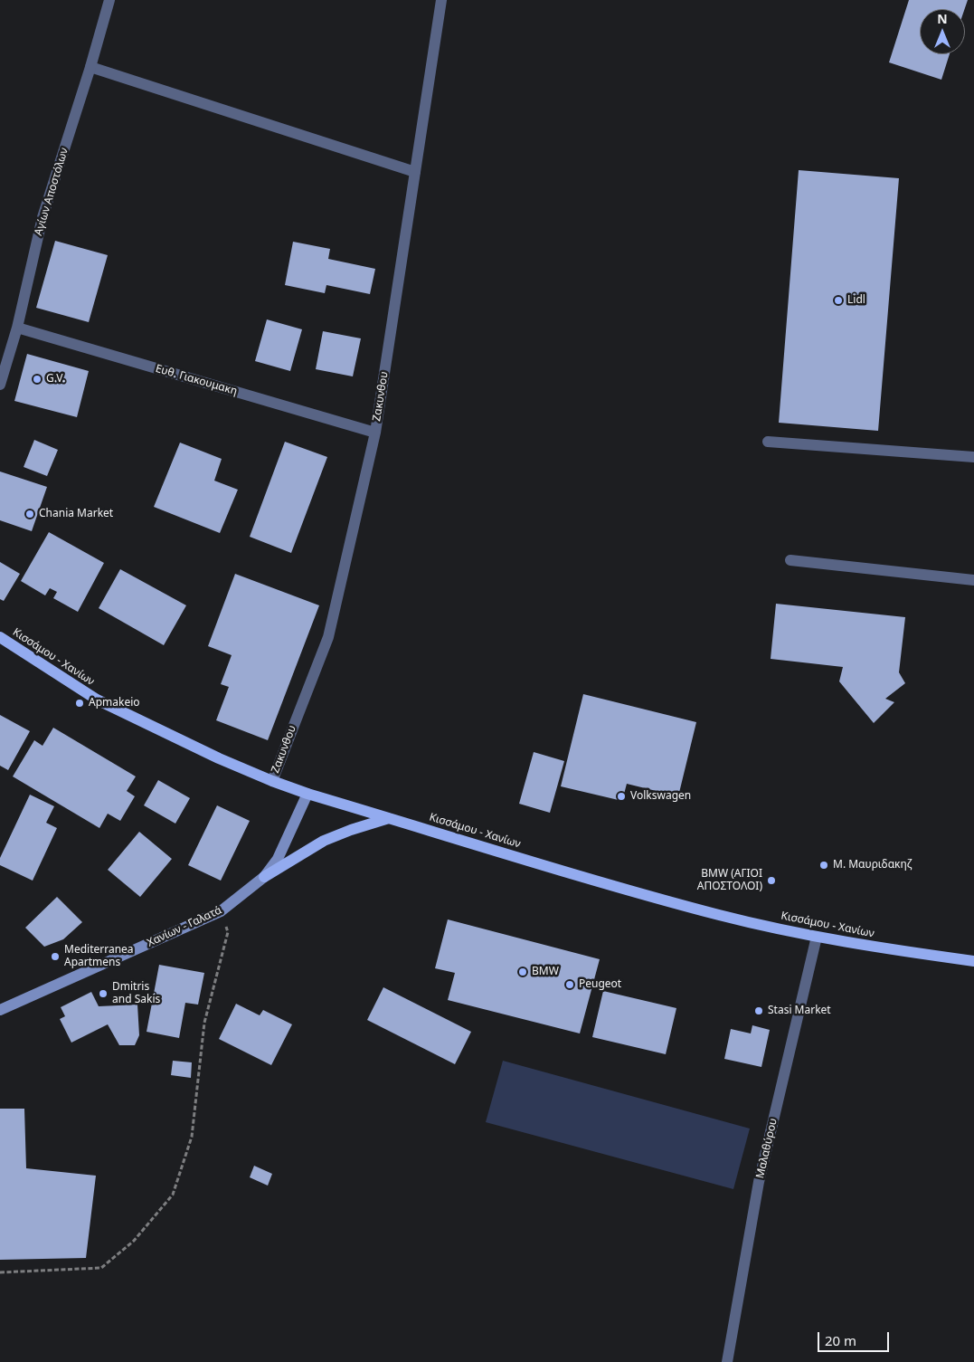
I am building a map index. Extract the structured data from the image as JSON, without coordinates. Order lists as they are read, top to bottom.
{
  "streets": {
    "main road": ["Κισσάμου - Χανίων", "Χανίων - Γαλατά"],
    "street": [
      "Αγίων Αποστόλων",
      "Ευθ. Γιακουμακη",
      "Ζακυνθου",
      "Μαλαθύρου"
    ]
  },
  "crossings": [
    ["Αγίων Αποστόλων", "Ευθ. Γιακουμακη"],
    ["Ευθ. Γιακουμακη", "Ζακυνθου"],
    ["Ζακυνθου", "Κισσάμου - Χανίων"],
    ["Κισσάμου - Χανίων", "Χανίων - Γαλατά"],
    ["Κισσάμου - Χανίων", "Μαλαθύρου"]
  ],
  "places": [
    "Lidl",
    "G.V.",
    "Chania Market",
    "Apmakeio",
    "Volkswagen",
    "Μ. Μαυριδακηζ",
    "BMW (ΑΓΙΟΙ ΑΠΟΣΤΟΛΟΙ)",
    "Mediterranea Apartmens",
    "BMW",
    "Peugeot",
    "Dmitris and Sakis",
    "Stasi Market"
  ],
  "scale_bar": "20 m",
  "north": "top"
}
